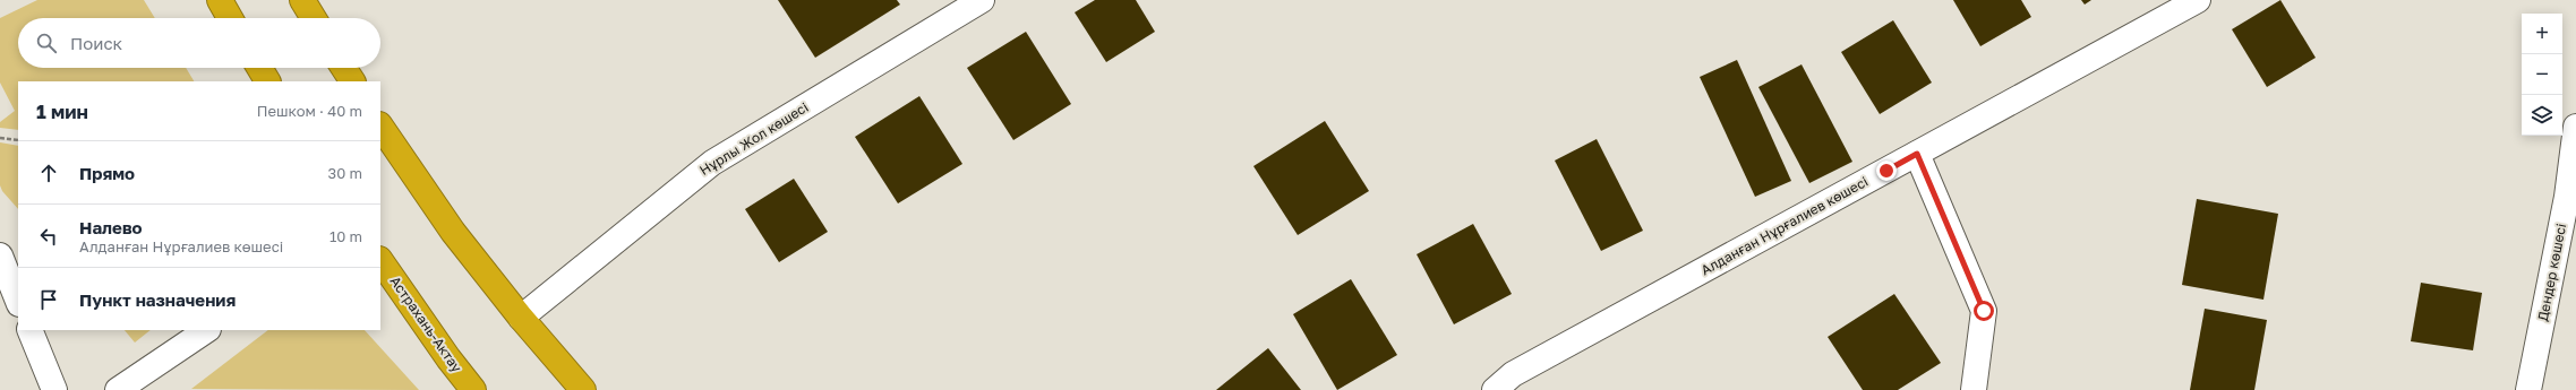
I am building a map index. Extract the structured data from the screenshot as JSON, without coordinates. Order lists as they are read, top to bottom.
{
  "streets": {
    "highway": ["Астрахань-Актау"],
    "street": ["Нұрлы Жол көшесі", "Алданған Нұрғалиев көшесі", "Дендер көшесі"]
  },
  "page": {
    "map_buttons": ["+", "−"],
    "search": "Поиск",
    "heading": ["1 мин", "Пешком · 40 m"],
    "list": [
      ["Прямо", "30 m"],
      ["Налево", "Алданған Нұрғалиев көшесі", "10 m"],
      "Пункт назначения"
    ]
  }
}
